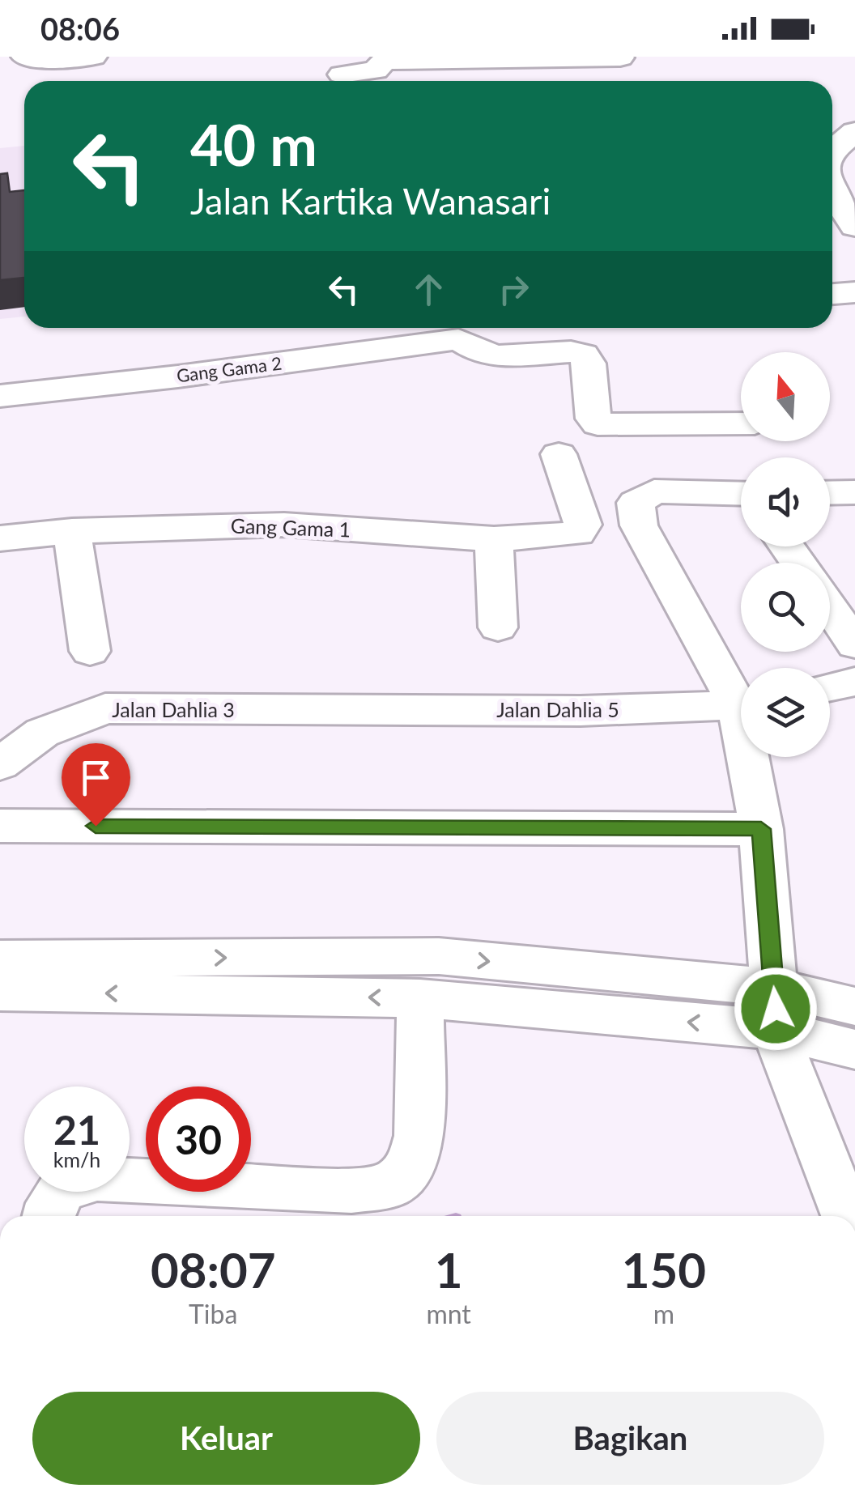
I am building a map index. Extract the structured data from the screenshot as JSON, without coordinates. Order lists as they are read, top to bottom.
{
  "streets": {
    "street": [
      "Gang Gama 2",
      "Gang Gama 1",
      "Jalan Dahlia 3",
      "Jalan Dahlia 5"
    ]
  },
  "crossings": [
    ["Jalan Dahlia 3", "Jalan Dahlia 5"]
  ],
  "north": "top",
  "page": {
    "status": "08:06",
    "turn": ["40 m", "Jalan Kartika Wanasari"],
    "speed": "21 km/h",
    "limit": "30",
    "eta": [
      "08:07",
      "Tiba",
      "1",
      "mnt",
      "150",
      "m"
    ],
    "buttons": ["Keluar", "Bagikan"]
  }
}
